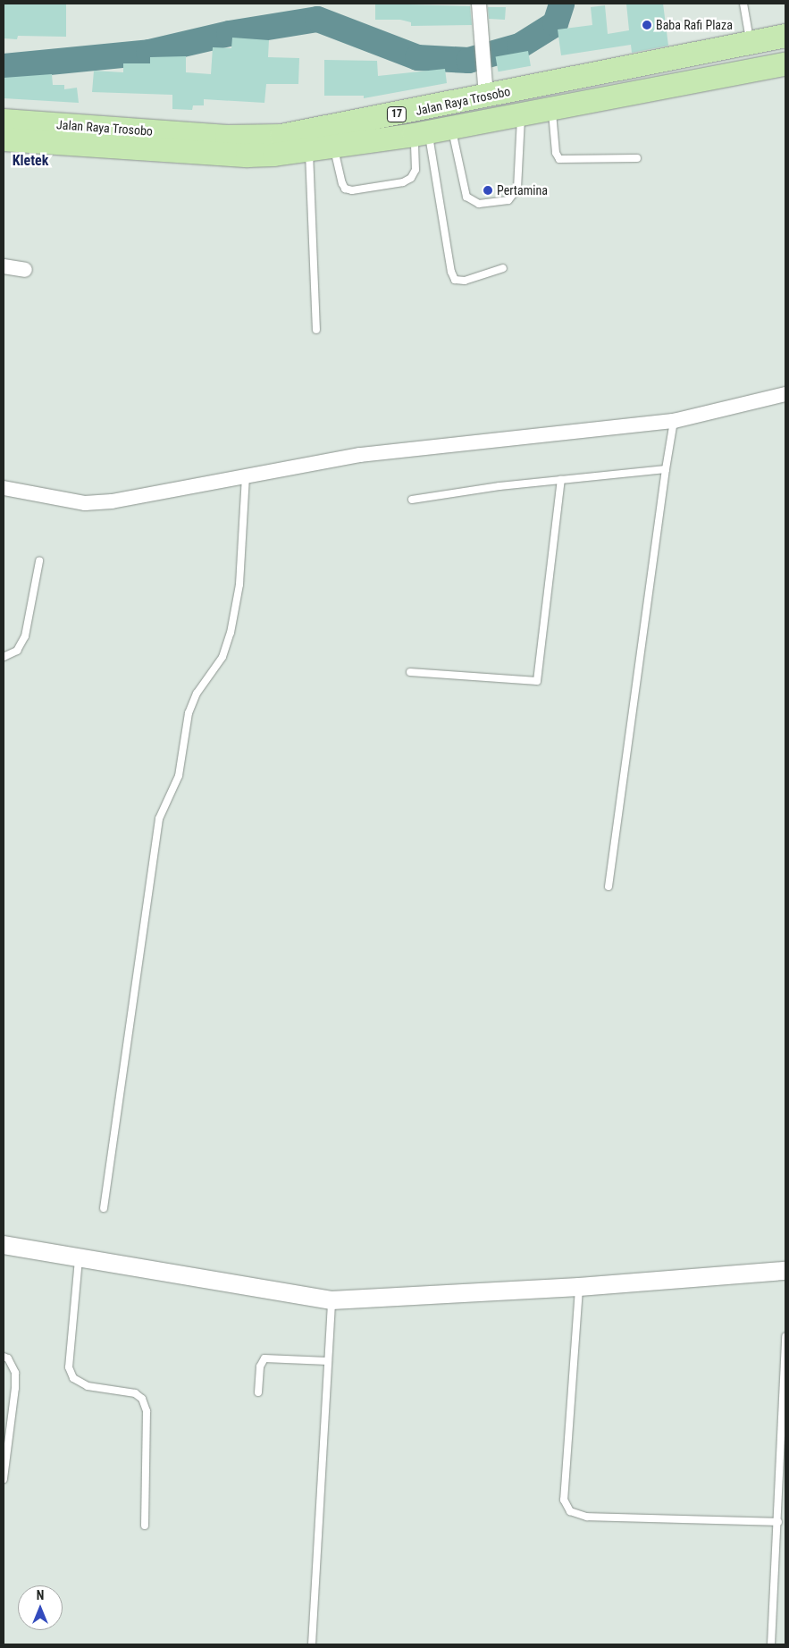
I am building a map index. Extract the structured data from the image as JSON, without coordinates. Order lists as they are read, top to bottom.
{
  "streets": {
    "highway": ["Jalan Raya Trosobo", "17"]
  },
  "districts": ["Kletek"],
  "places": ["Baba Rafi Plaza", "Pertamina"],
  "north": "top"
}
